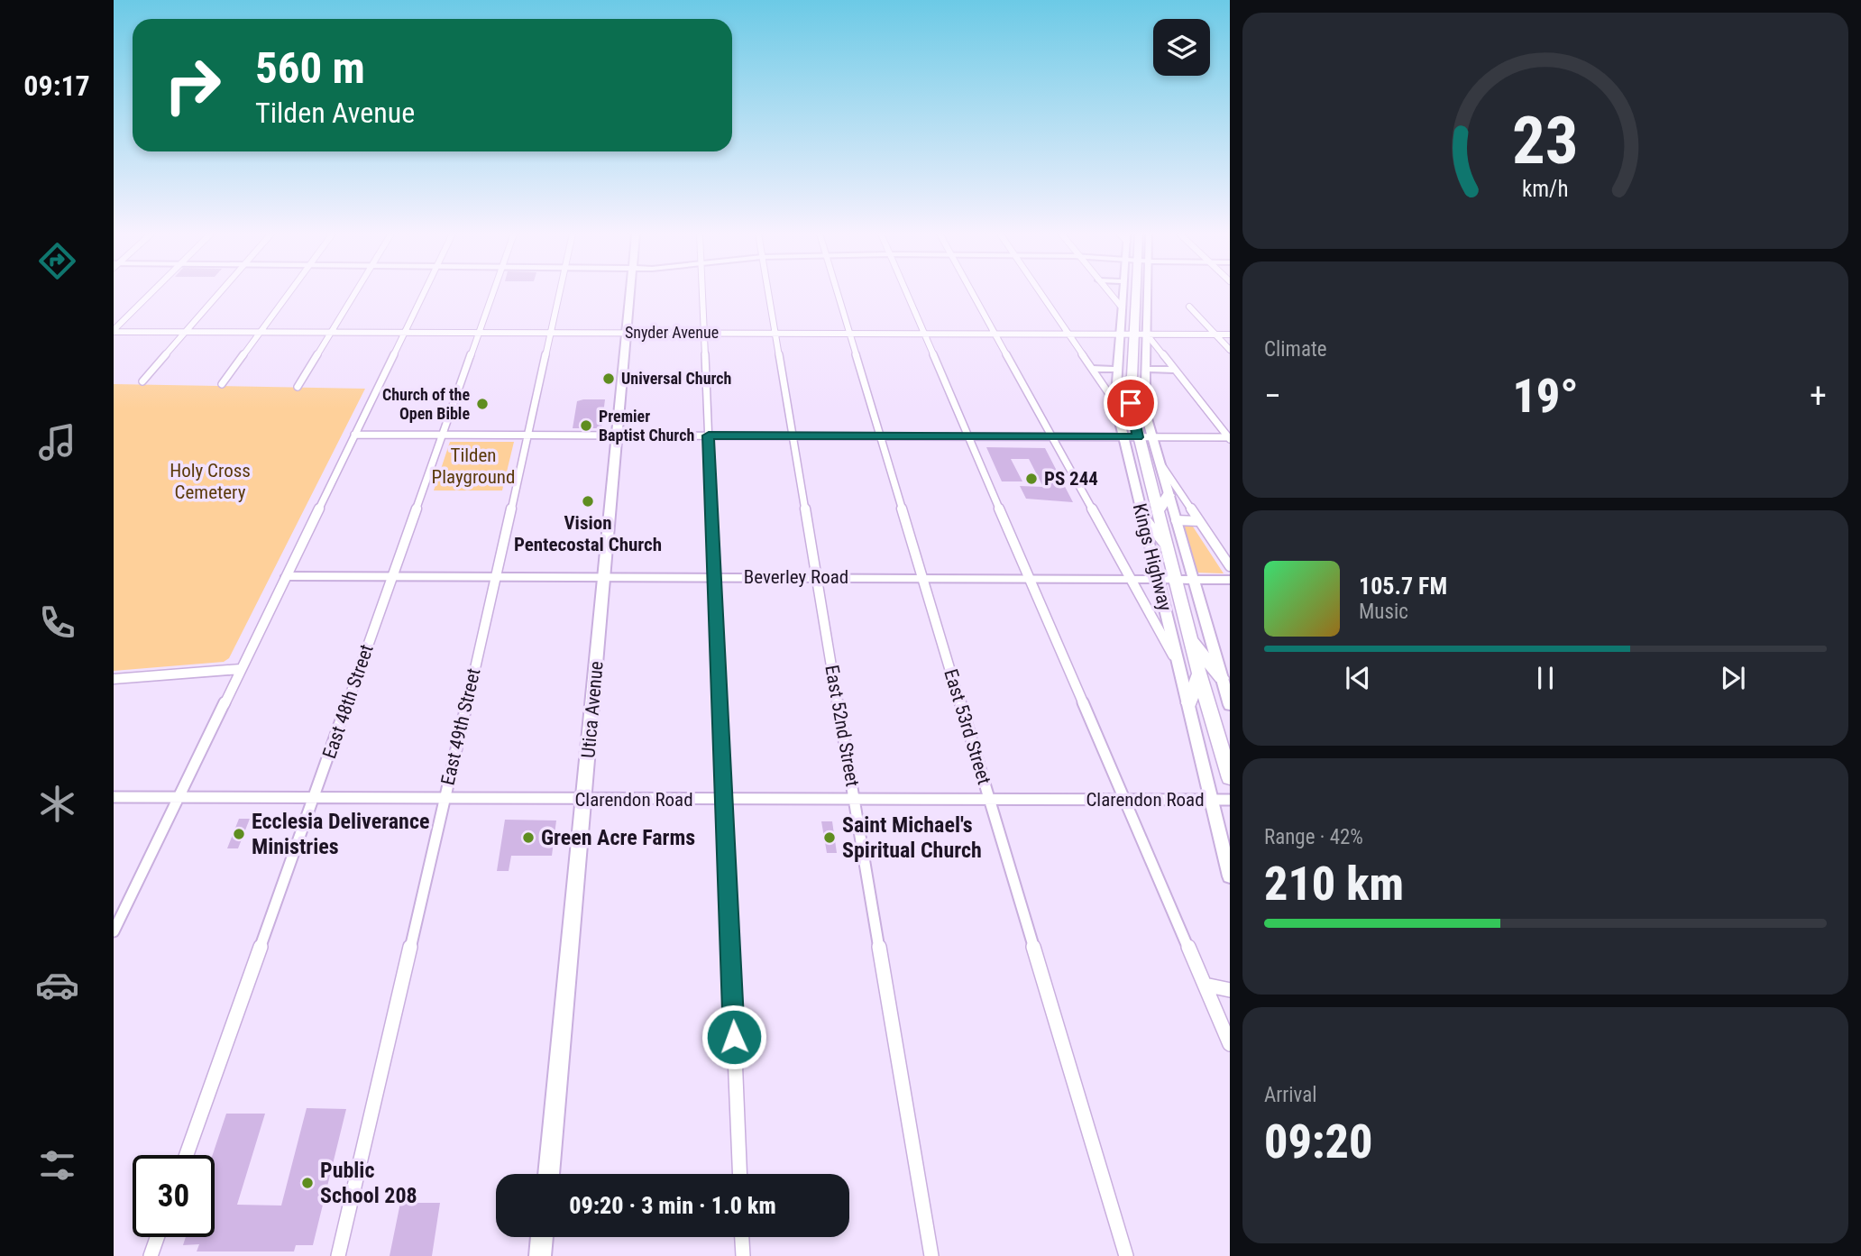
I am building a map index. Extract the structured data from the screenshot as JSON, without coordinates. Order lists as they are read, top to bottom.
{
  "streets": {
    "main road": ["Kings Highway", "Utica Avenue"],
    "street": [
      "Snyder Avenue",
      "Beverley Road",
      "East 48th Street",
      "East 52nd Street",
      "East 49th Street",
      "East 53rd Street",
      "Clarendon Road"
    ]
  },
  "crossings": [
    ["Snyder Avenue", "Kings Highway"],
    ["Snyder Avenue", "East 48th Street"],
    ["Snyder Avenue", "Utica Avenue"],
    ["Snyder Avenue", "East 52nd Street"],
    ["Snyder Avenue", "East 49th Street"],
    ["Snyder Avenue", "East 53rd Street"],
    ["Kings Highway", "Beverley Road"],
    ["Kings Highway", "Clarendon Road"],
    ["Beverley Road", "East 48th Street"],
    ["Beverley Road", "Utica Avenue"],
    ["Beverley Road", "East 52nd Street"],
    ["Beverley Road", "East 49th Street"],
    ["Beverley Road", "East 53rd Street"],
    ["East 48th Street", "Clarendon Road"],
    ["Utica Avenue", "Clarendon Road"],
    ["East 52nd Street", "Clarendon Road"],
    ["East 49th Street", "Clarendon Road"],
    ["East 53rd Street", "Clarendon Road"]
  ],
  "parks": ["Tilden Playground", "Holy Cross Cemetery"],
  "places": [
    "Universal Church",
    "Church of the Open Bible",
    "Premier Baptist Church",
    "PS 244",
    "Vision Pentecostal Church",
    "Ecclesia Deliverance Ministries",
    "Green Acre Farms",
    "Saint Michael's Spiritual Church",
    "Public School 208"
  ],
  "page": {
    "tabs": "09:17",
    "turn": ["560 m", "Tilden Avenue"],
    "tile": [
      "Climate",
      ["Range · 42%", "210 km"],
      ["Arrival", "09:20"]
    ],
    "heat": ["−", "19°", "+"],
    "song": ["105.7 FM", "Music"],
    "limit": "30",
    "trip": "09:20 · 3 min · 1.0 km",
    "gauge": ["23", "km/h"]
  }
}
